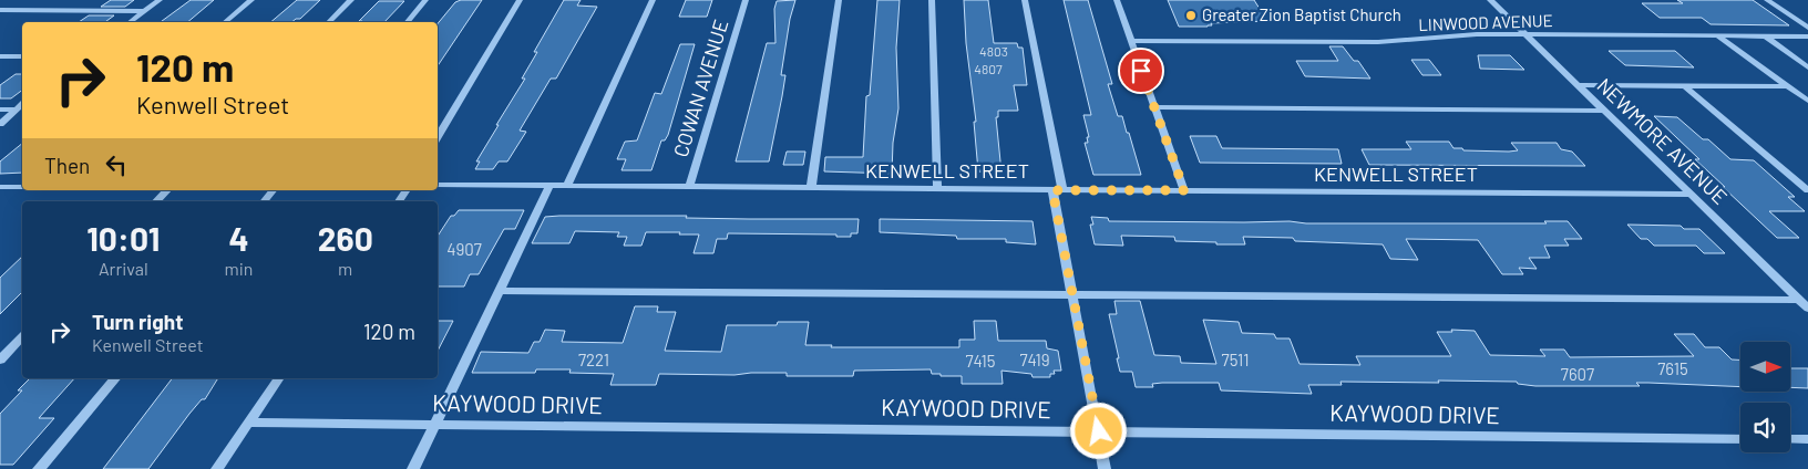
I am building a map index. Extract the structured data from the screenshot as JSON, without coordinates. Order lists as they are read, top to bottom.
{
  "streets": {
    "street": [
      "LINWOOD AVENUE",
      "COWAN AVENUE",
      "NEWMORE AVENUE",
      "KENWELL STREET",
      "KAYWOOD DRIVE"
    ]
  },
  "crossings": [
    ["LINWOOD AVENUE", "NEWMORE AVENUE"],
    ["COWAN AVENUE", "KENWELL STREET"],
    ["NEWMORE AVENUE", "KENWELL STREET"]
  ],
  "places": ["Greater Zion Baptist Church"],
  "house_numbers": [
    "4803",
    "4807",
    "4907",
    "7221",
    "7419",
    "7511",
    "7415",
    "7615",
    "7607"
  ],
  "north": "right",
  "page": {
    "turn": ["120 m", "Kenwell Street"],
    "then": "Then",
    "eta": [
      "10:01",
      "Arrival",
      "4",
      "min",
      "260",
      "m"
    ],
    "list": [
      {
        "name": "Turn right",
        "note": "Kenwell Street",
        "value": "120 m"
      }
    ]
  }
}
